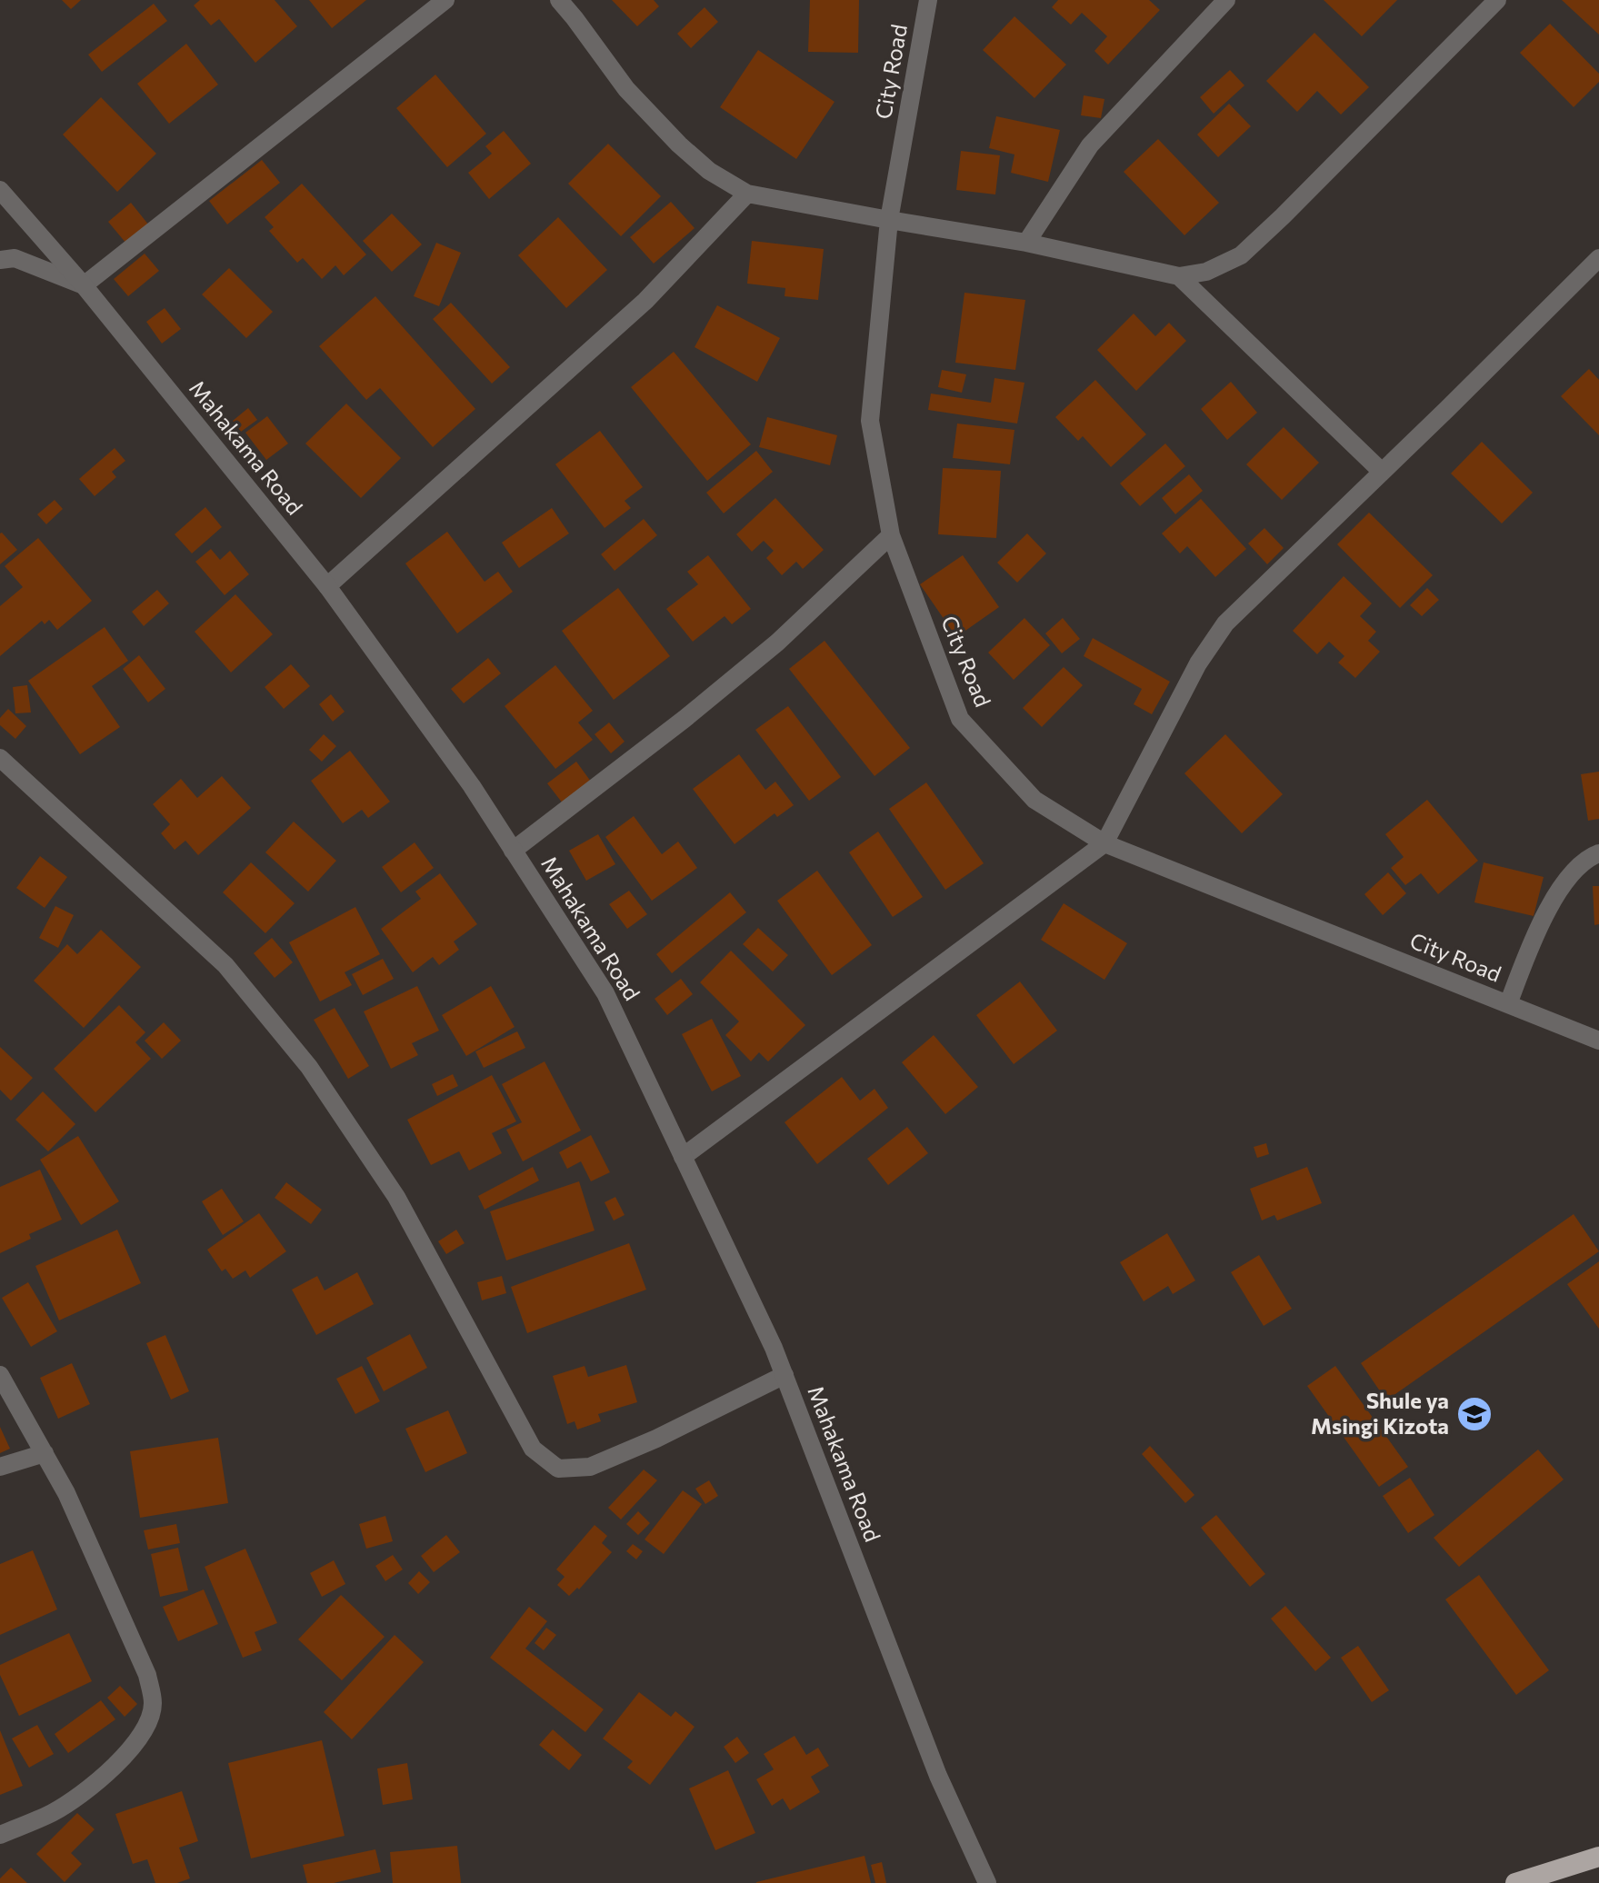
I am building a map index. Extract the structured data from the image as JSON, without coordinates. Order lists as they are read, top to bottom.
{
  "streets": {
    "street": ["City Road", "Mahakama Road"]
  },
  "places": {
    "school or university": ["Shule ya Msingi Kizota"]
  }
}
